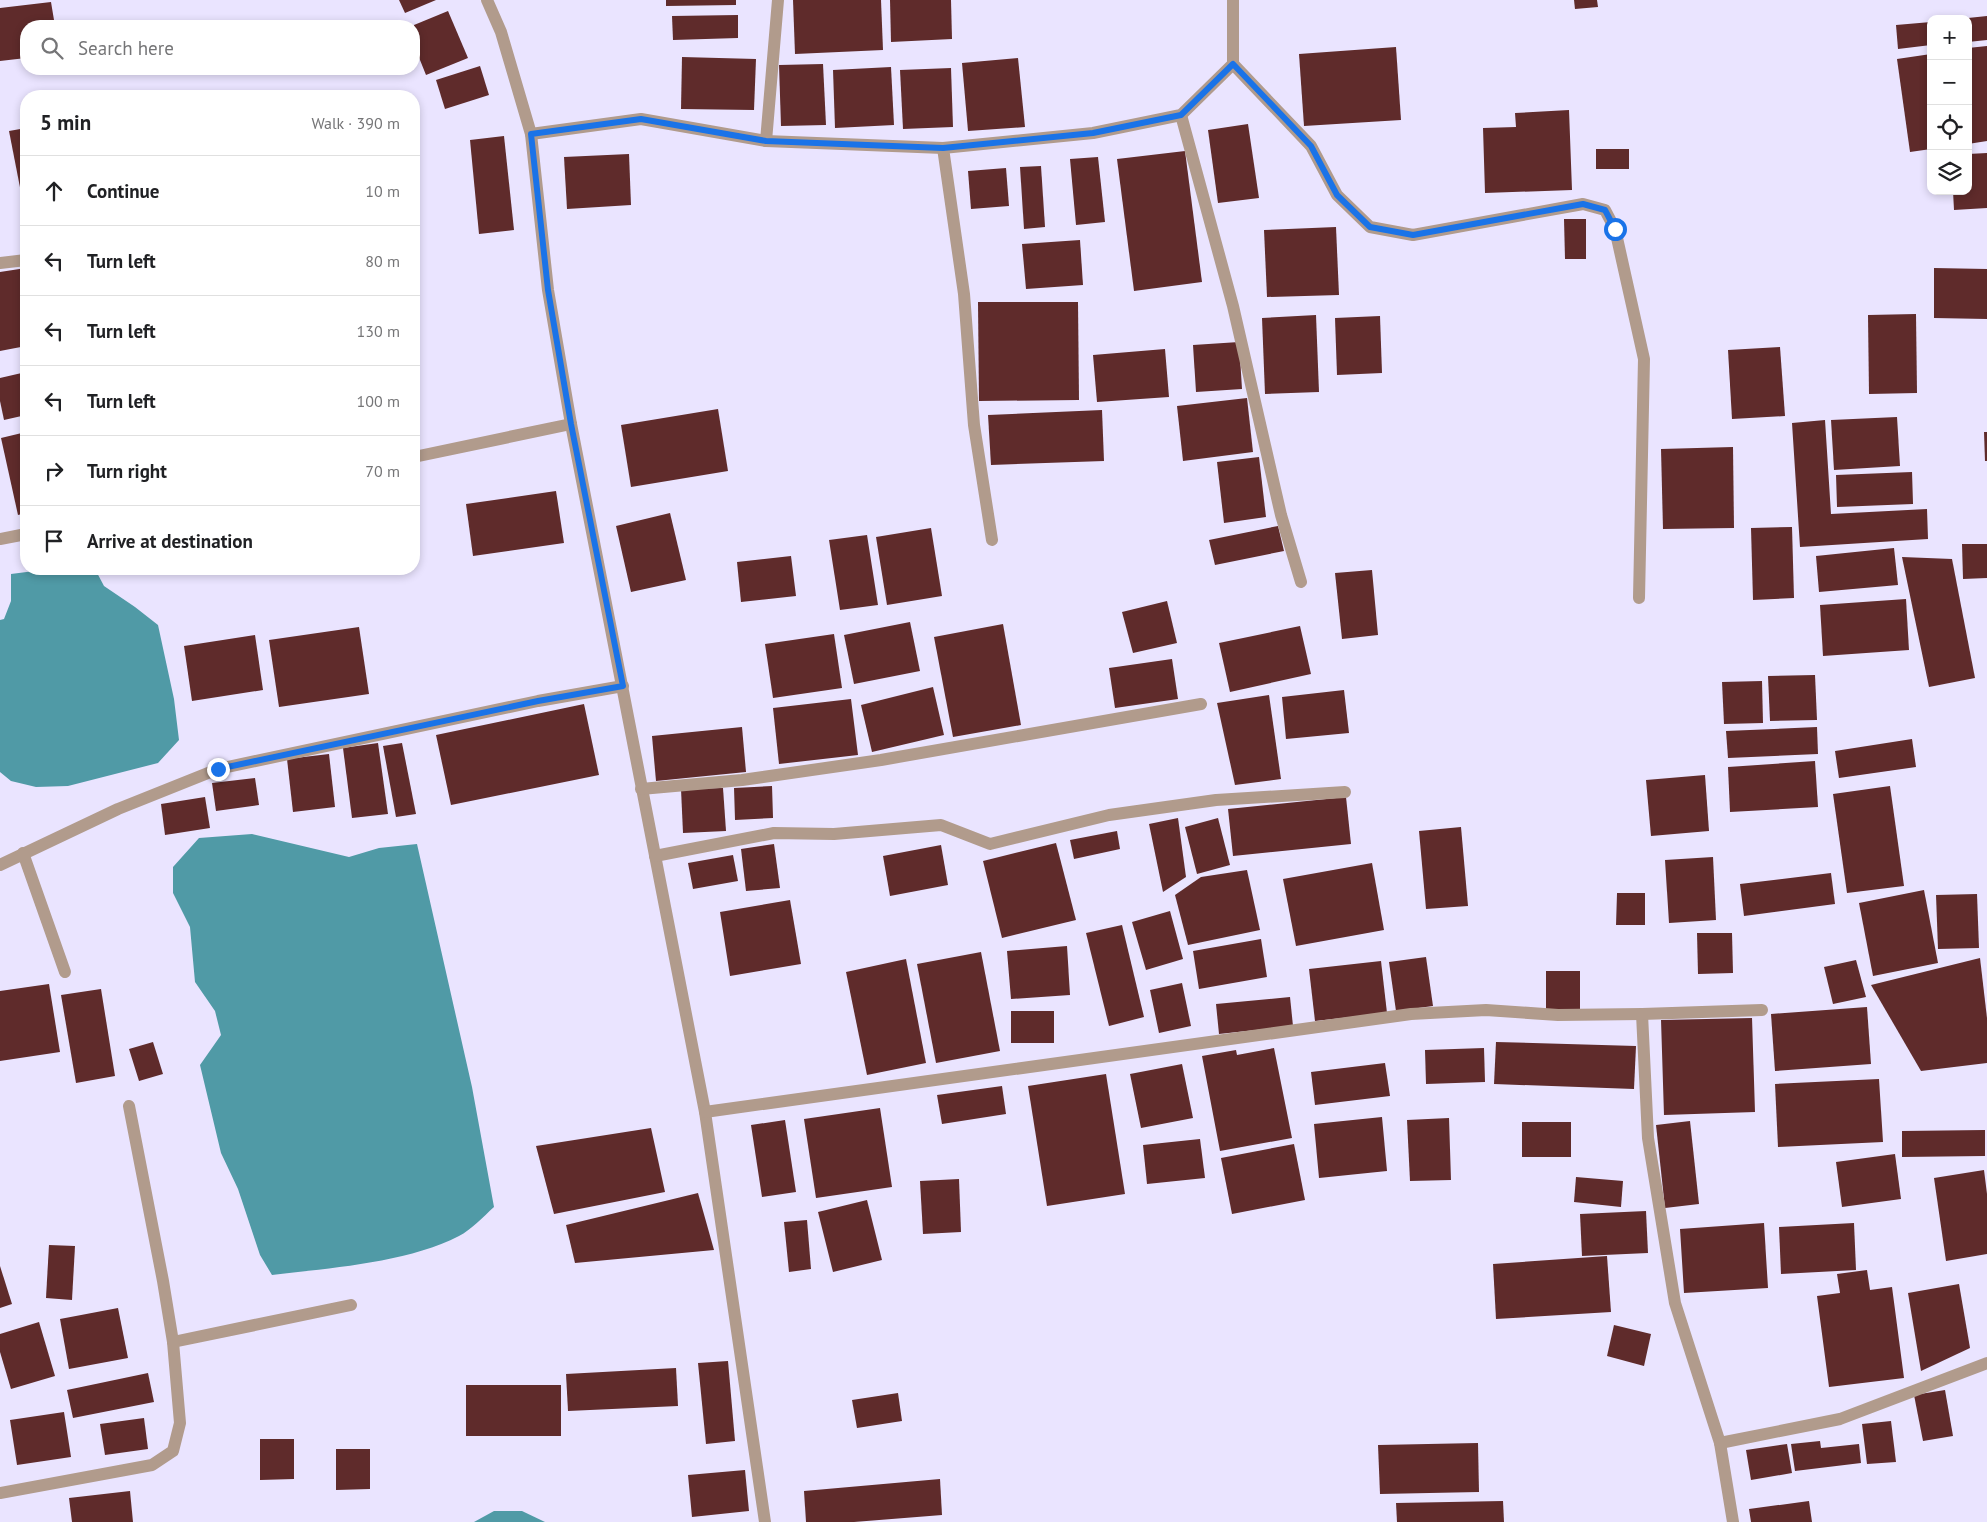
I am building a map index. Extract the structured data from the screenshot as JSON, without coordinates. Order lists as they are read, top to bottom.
{
  "page": {
    "map_buttons": ["+", "−"],
    "search": "Search here",
    "heading": ["5 min", "Walk · 390 m"],
    "list": [
      ["Continue", "10 m"],
      ["Turn left", "80 m"],
      ["Turn left", "130 m"],
      ["Turn left", "100 m"],
      ["Turn right", "70 m"],
      "Arrive at destination"
    ]
  }
}
